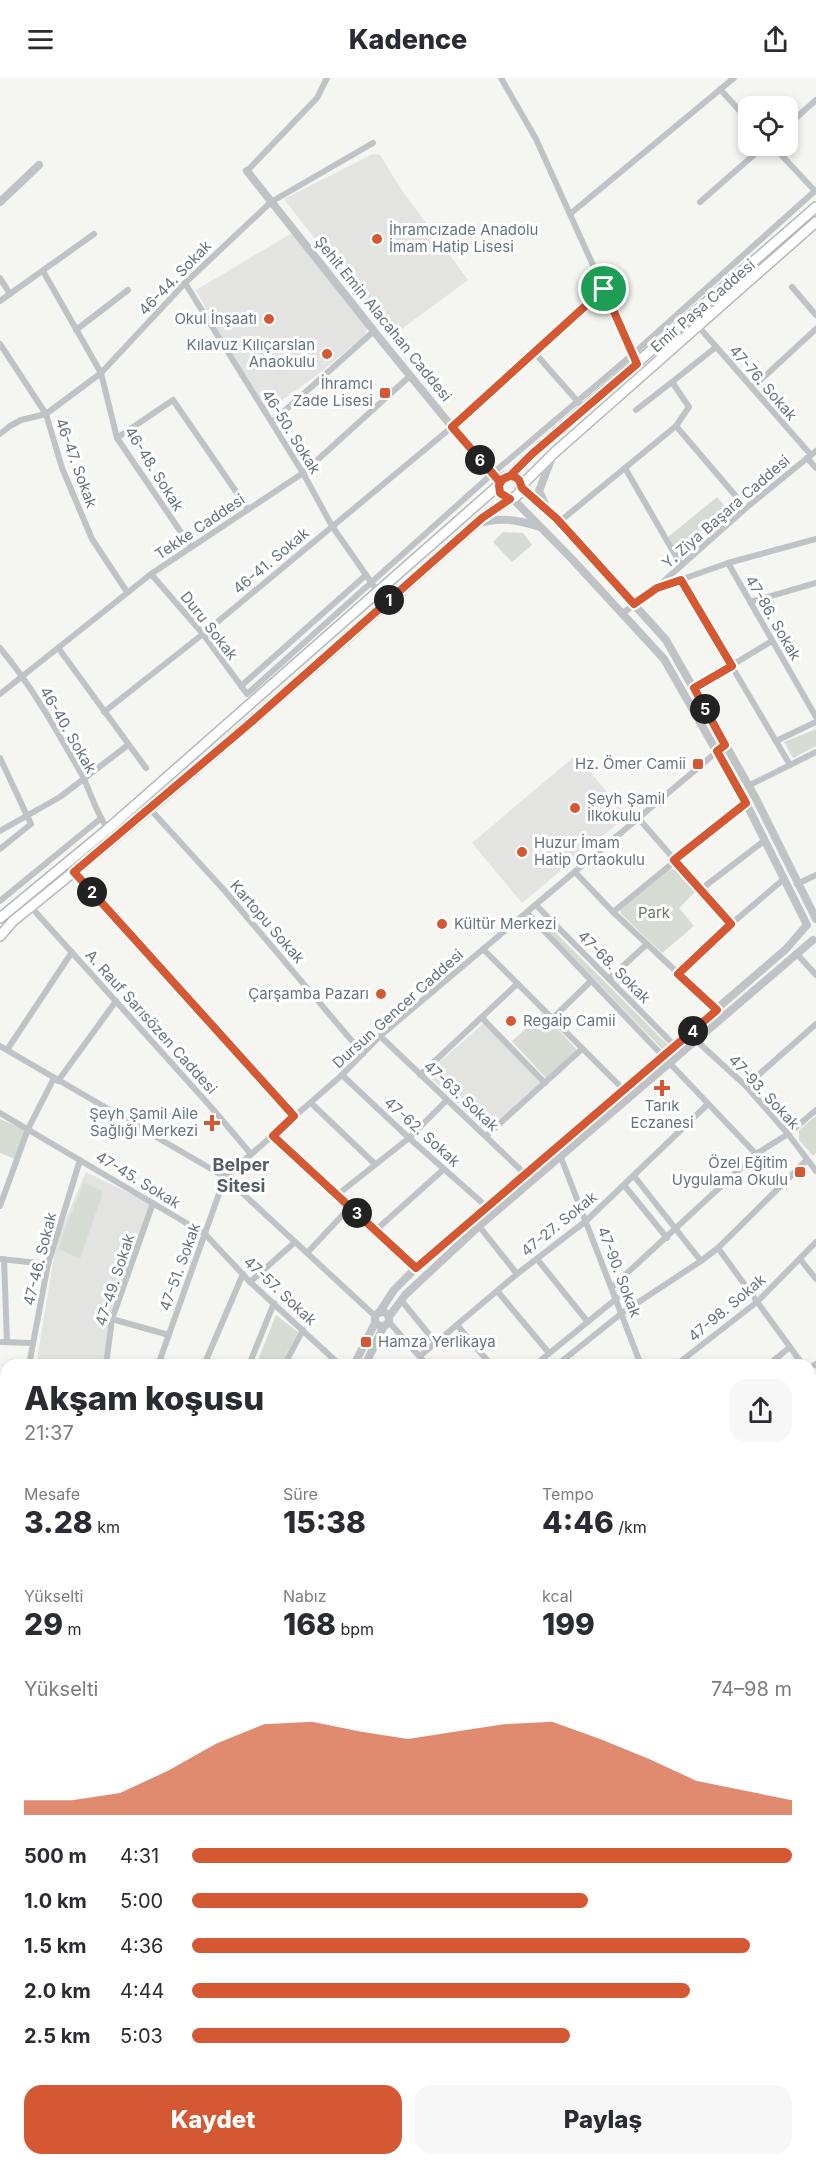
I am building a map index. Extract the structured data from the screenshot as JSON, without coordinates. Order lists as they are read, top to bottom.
{
  "streets": {
    "main road": ["Emir Paşa Caddesi"],
    "street": [
      "46-44. Sokak",
      "Şehit Emin Alacahan Caddesi",
      "47-76. Sokak",
      "46-50. Sokak",
      "46-47. Sokak",
      "46-48. Sokak",
      "Y. Ziya Başara Caddesi",
      "Tekke Caddesi",
      "46-41. Sokak",
      "47-86. Sokak",
      "Duru Sokak",
      "46-40. Sokak",
      "Kartopu Sokak",
      "47-68. Sokak",
      "Dursun Gencer Caddesi",
      "A. Rauf Sarısözen Caddesi",
      "47-93. Sokak",
      "47-63. Sokak",
      "47-62. Sokak",
      "47-45. Sokak",
      "47-27. Sokak",
      "47-46. Sokak",
      "47-51. Sokak",
      "47-90. Sokak",
      "47-49. Sokak",
      "47-57. Sokak",
      "47-98. Sokak"
    ]
  },
  "crossings": [
    ["46-44. Sokak", "Şehit Emin Alacahan Caddesi"],
    ["46-44. Sokak", "46-50. Sokak"],
    ["46-44. Sokak", "46-47. Sokak"],
    ["46-44. Sokak", "46-48. Sokak"],
    ["Emir Paşa Caddesi", "Şehit Emin Alacahan Caddesi"],
    ["Emir Paşa Caddesi", "47-76. Sokak"],
    ["Şehit Emin Alacahan Caddesi", "Tekke Caddesi"],
    ["Şehit Emin Alacahan Caddesi", "46-41. Sokak"],
    ["47-76. Sokak", "Y. Ziya Başara Caddesi"],
    ["46-50. Sokak", "Tekke Caddesi"],
    ["46-50. Sokak", "46-41. Sokak"],
    ["46-50. Sokak", "Duru Sokak"],
    ["46-47. Sokak", "Tekke Caddesi"],
    ["46-48. Sokak", "Tekke Caddesi"],
    ["Tekke Caddesi", "Duru Sokak"],
    ["Tekke Caddesi", "46-40. Sokak"],
    ["46-41. Sokak", "Duru Sokak"],
    ["Kartopu Sokak", "Dursun Gencer Caddesi"],
    ["47-68. Sokak", "Dursun Gencer Caddesi"],
    ["47-68. Sokak", "47-27. Sokak"],
    ["Dursun Gencer Caddesi", "A. Rauf Sarısözen Caddesi"],
    ["Dursun Gencer Caddesi", "47-63. Sokak"],
    ["Dursun Gencer Caddesi", "47-62. Sokak"],
    ["Dursun Gencer Caddesi", "47-51. Sokak"],
    ["47-45. Sokak", "47-46. Sokak"],
    ["47-45. Sokak", "47-51. Sokak"],
    ["47-45. Sokak", "47-49. Sokak"],
    ["47-45. Sokak", "47-57. Sokak"],
    ["47-27. Sokak", "47-90. Sokak"],
    ["47-51. Sokak", "47-57. Sokak"]
  ],
  "districts": ["Belper Sitesi"],
  "parks": ["Park"],
  "places": {
    "other": [
      "İhramcızade Anadolu İmam Hatip Lisesi",
      "Okul İnşaatı",
      "Kılavuz Kılıçarslan Anaokulu",
      "Şeyh Şamil İlkokulu",
      "Huzur İmam Hatip Ortaokulu",
      "Kültür Merkezi",
      "Çarşamba Pazarı",
      "Regaip Camii"
    ],
    "transit": [
      "İhramcı Zade Lisesi",
      "Hz. Ömer Camii",
      "Özel Eğitim Uygulama Okulu",
      "Hamza Yerlikaya"
    ],
    "health": ["Tarık Eczanesi", "Şeyh Şamil Aile Sağlığı Merkezi"]
  },
  "page": {
    "header": "Kadence",
    "pins": [
      "6",
      "1",
      "5",
      "2",
      "4",
      "3"
    ],
    "heading": ["Akşam koşusu", "21:37"],
    "stats": [
      ["Mesafe", "3.28 km"],
      ["Süre", "15:38"],
      ["Tempo", "4:46 /km"],
      ["Yükselti", "29 m"],
      ["Nabız", "168 bpm"],
      ["kcal", "199"]
    ],
    "chart": ["Yükselti", "74–98 m"],
    "list": [
      {
        "name": "500 m",
        "note": "4:31"
      },
      {
        "name": "1.0 km",
        "note": "5:00"
      },
      {
        "name": "1.5 km",
        "note": "4:36"
      },
      {
        "name": "2.0 km",
        "note": "4:44"
      },
      {
        "name": "2.5 km",
        "note": "5:03"
      }
    ],
    "buttons": ["Kaydet", "Paylaş"]
  }
}
